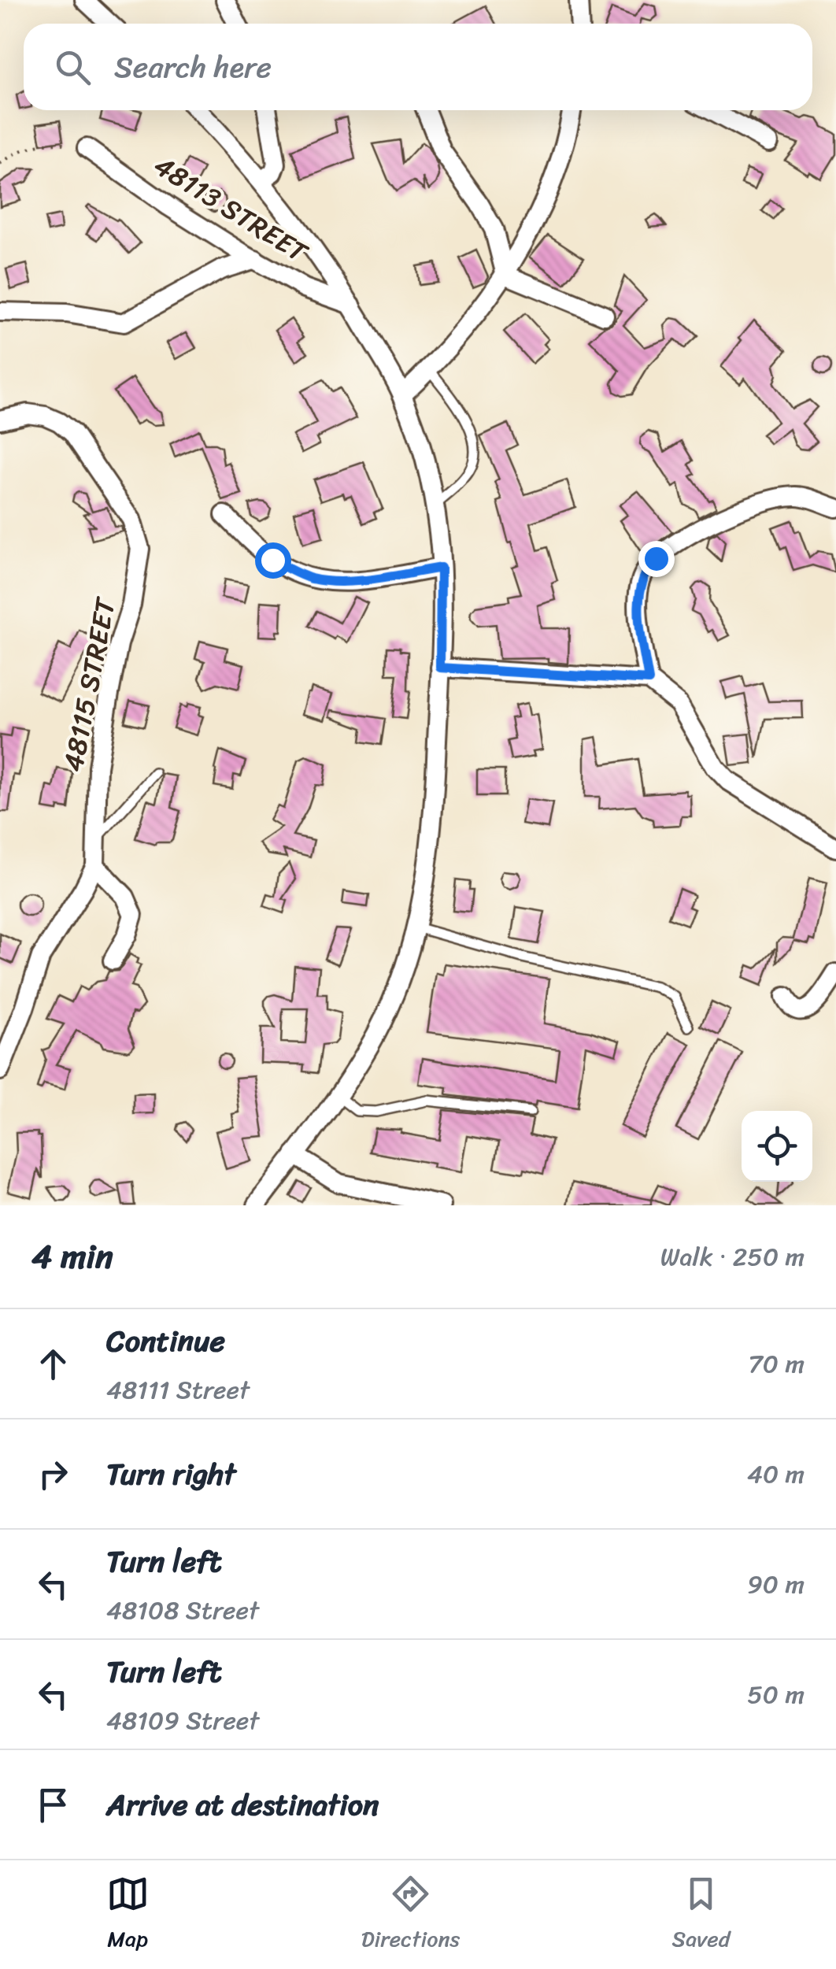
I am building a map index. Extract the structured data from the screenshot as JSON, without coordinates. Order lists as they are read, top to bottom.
{
  "streets": {
    "street": ["48113 STREET", "48115 STREET"]
  },
  "page": {
    "search": "Search here",
    "heading": ["4 min", "Walk · 250 m"],
    "list": [
      ["Continue", "48111 Street", "70 m"],
      ["Turn right", "40 m"],
      ["Turn left", "48108 Street", "90 m"],
      ["Turn left", "48109 Street", "50 m"],
      "Arrive at destination"
    ],
    "nav": ["Map", "Directions", "Saved"]
  }
}
